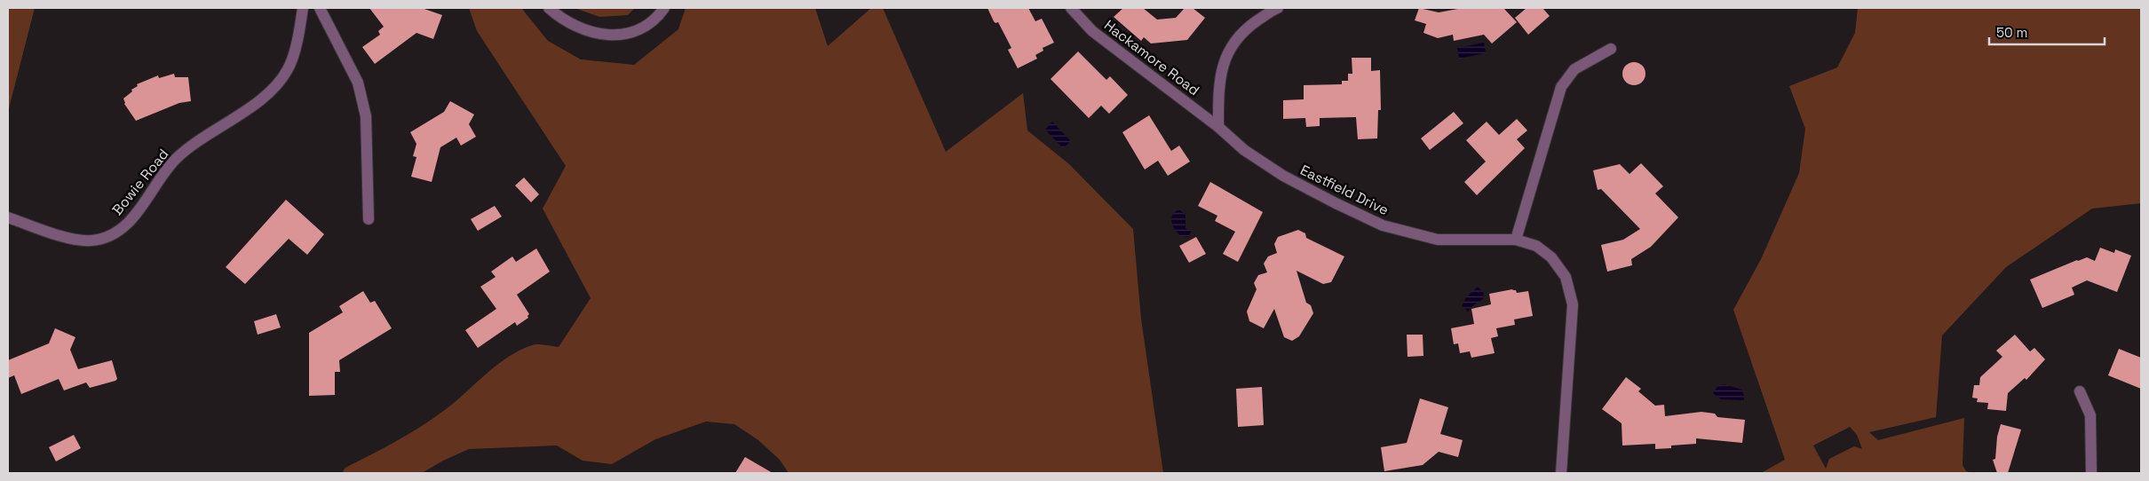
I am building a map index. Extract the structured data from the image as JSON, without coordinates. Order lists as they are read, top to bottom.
{
  "streets": {
    "street": ["Hackamore Road", "Bowie Road", "Eastfield Drive"]
  },
  "crossings": [
    ["Hackamore Road", "Eastfield Drive"]
  ],
  "scale_bar": "50 m"
}
